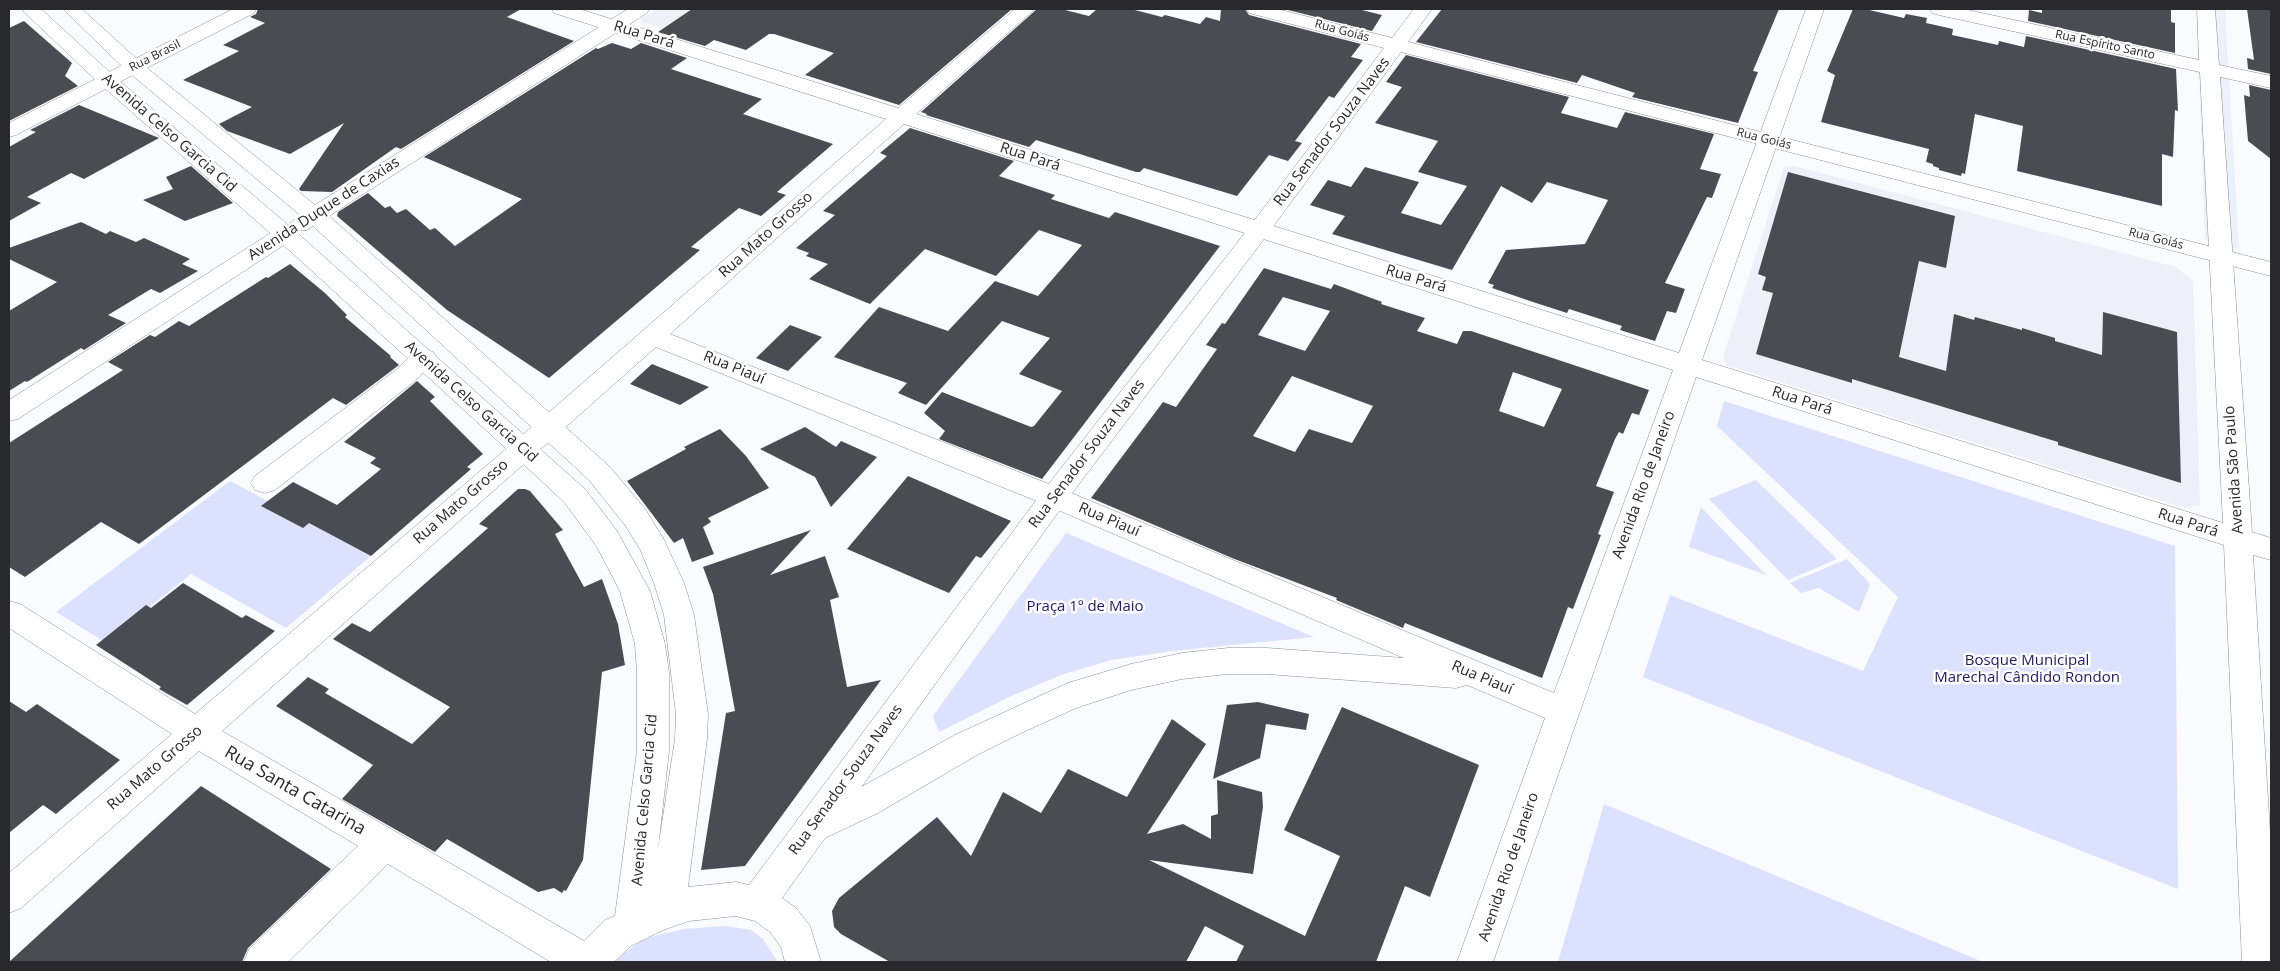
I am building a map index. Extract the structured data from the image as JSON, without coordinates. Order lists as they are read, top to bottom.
{
  "streets": {
    "street": [
      "Rua Goiás",
      "Rua Pará",
      "Rua Espírito Santo",
      "Rua Brasil",
      "Rua Senador Souza Naves",
      "Avenida Celso Garcia Cid",
      "Avenida Duque de Caxias",
      "Rua Mato Grosso",
      "Rua Piauí",
      "Avenida São Paulo",
      "Avenida Rio de Janeiro",
      "Rua Santa Catarina"
    ]
  },
  "crossings": [
    ["Rua Goiás", "Rua Senador Souza Naves"],
    ["Rua Goiás", "Avenida São Paulo"],
    ["Rua Goiás", "Avenida Rio de Janeiro"],
    ["Rua Pará", "Rua Senador Souza Naves"],
    ["Rua Pará", "Avenida Duque de Caxias"],
    ["Rua Pará", "Rua Mato Grosso"],
    ["Rua Pará", "Avenida São Paulo"],
    ["Rua Pará", "Avenida Rio de Janeiro"],
    ["Rua Espírito Santo", "Avenida São Paulo"],
    ["Rua Brasil", "Avenida Celso Garcia Cid"],
    ["Rua Senador Souza Naves", "Rua Piauí"],
    ["Avenida Celso Garcia Cid", "Avenida Duque de Caxias"],
    ["Avenida Celso Garcia Cid", "Rua Mato Grosso"],
    ["Rua Mato Grosso", "Rua Piauí"],
    ["Rua Mato Grosso", "Rua Santa Catarina"],
    ["Rua Piauí", "Avenida Rio de Janeiro"]
  ],
  "parks": ["Praça 1º de Maio", "Bosque Municipal Marechal Cândido Rondon"]
}
